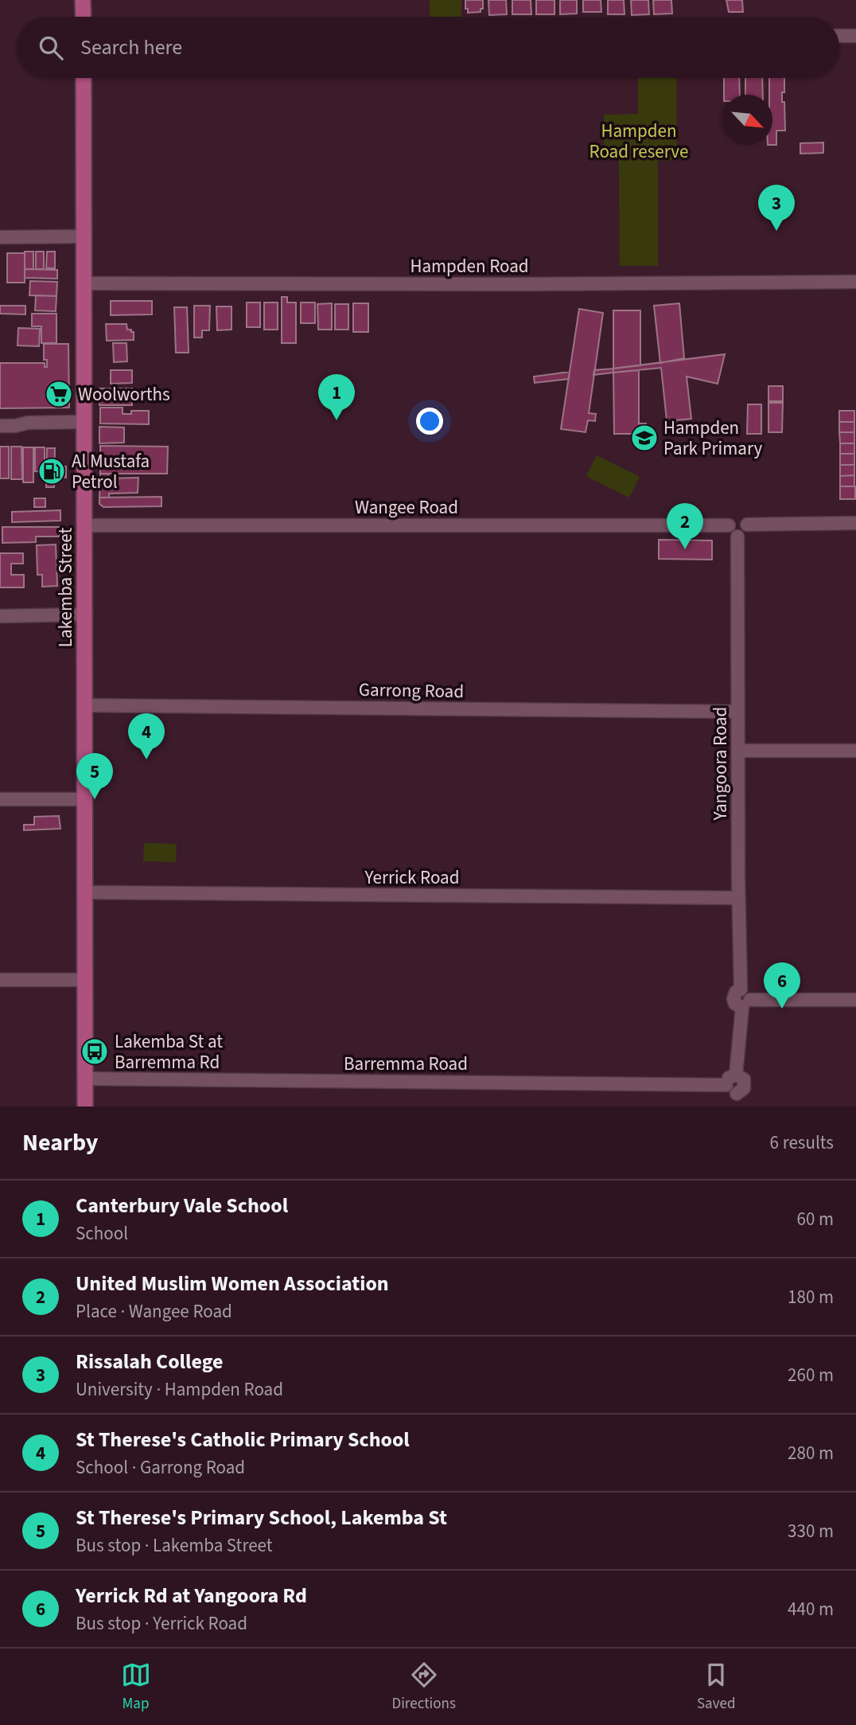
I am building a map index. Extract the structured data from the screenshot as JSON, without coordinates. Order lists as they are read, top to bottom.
{
  "streets": {
    "main road": ["Lakemba Street"],
    "street": [
      "Hampden Road",
      "Wangee Road",
      "Garrong Road",
      "Yangoora Road",
      "Yerrick Road",
      "Barremma Road"
    ]
  },
  "crossings": [
    ["Hampden Road", "Lakemba Street"],
    ["Wangee Road", "Lakemba Street"],
    ["Wangee Road", "Yangoora Road"],
    ["Lakemba Street", "Garrong Road"],
    ["Lakemba Street", "Yerrick Road"],
    ["Lakemba Street", "Barremma Road"],
    ["Garrong Road", "Yangoora Road"],
    ["Yangoora Road", "Yerrick Road"]
  ],
  "parks": ["Hampden Road reserve"],
  "places": {
    "supermarket": ["Woolworths"],
    "school or university": ["Hampden Park Primary"],
    "fuel station": ["Al Mustafa Petrol"],
    "bus stop": ["Lakemba St at Barremma Rd"]
  },
  "north": "bottom right",
  "page": {
    "search": "Search here",
    "pins": [
      "3",
      "1",
      "2",
      "4",
      "5",
      "6"
    ],
    "heading": ["Nearby", "6 results"],
    "list": [
      {
        "mark": "1",
        "name": "Canterbury Vale School",
        "note": "School",
        "value": "60 m"
      },
      {
        "mark": "2",
        "name": "United Muslim Women Association",
        "note": "Place · Wangee Road",
        "value": "180 m"
      },
      {
        "mark": "3",
        "name": "Rissalah College",
        "note": "University · Hampden Road",
        "value": "260 m"
      },
      {
        "mark": "4",
        "name": "St Therese's Catholic Primary School",
        "note": "School · Garrong Road",
        "value": "280 m"
      },
      {
        "mark": "5",
        "name": "St Therese's Primary School, Lakemba St",
        "note": "Bus stop · Lakemba Street",
        "value": "330 m"
      },
      {
        "mark": "6",
        "name": "Yerrick Rd at Yangoora Rd",
        "note": "Bus stop · Yerrick Road",
        "value": "440 m"
      }
    ],
    "nav": ["Map", "Directions", "Saved"]
  }
}
